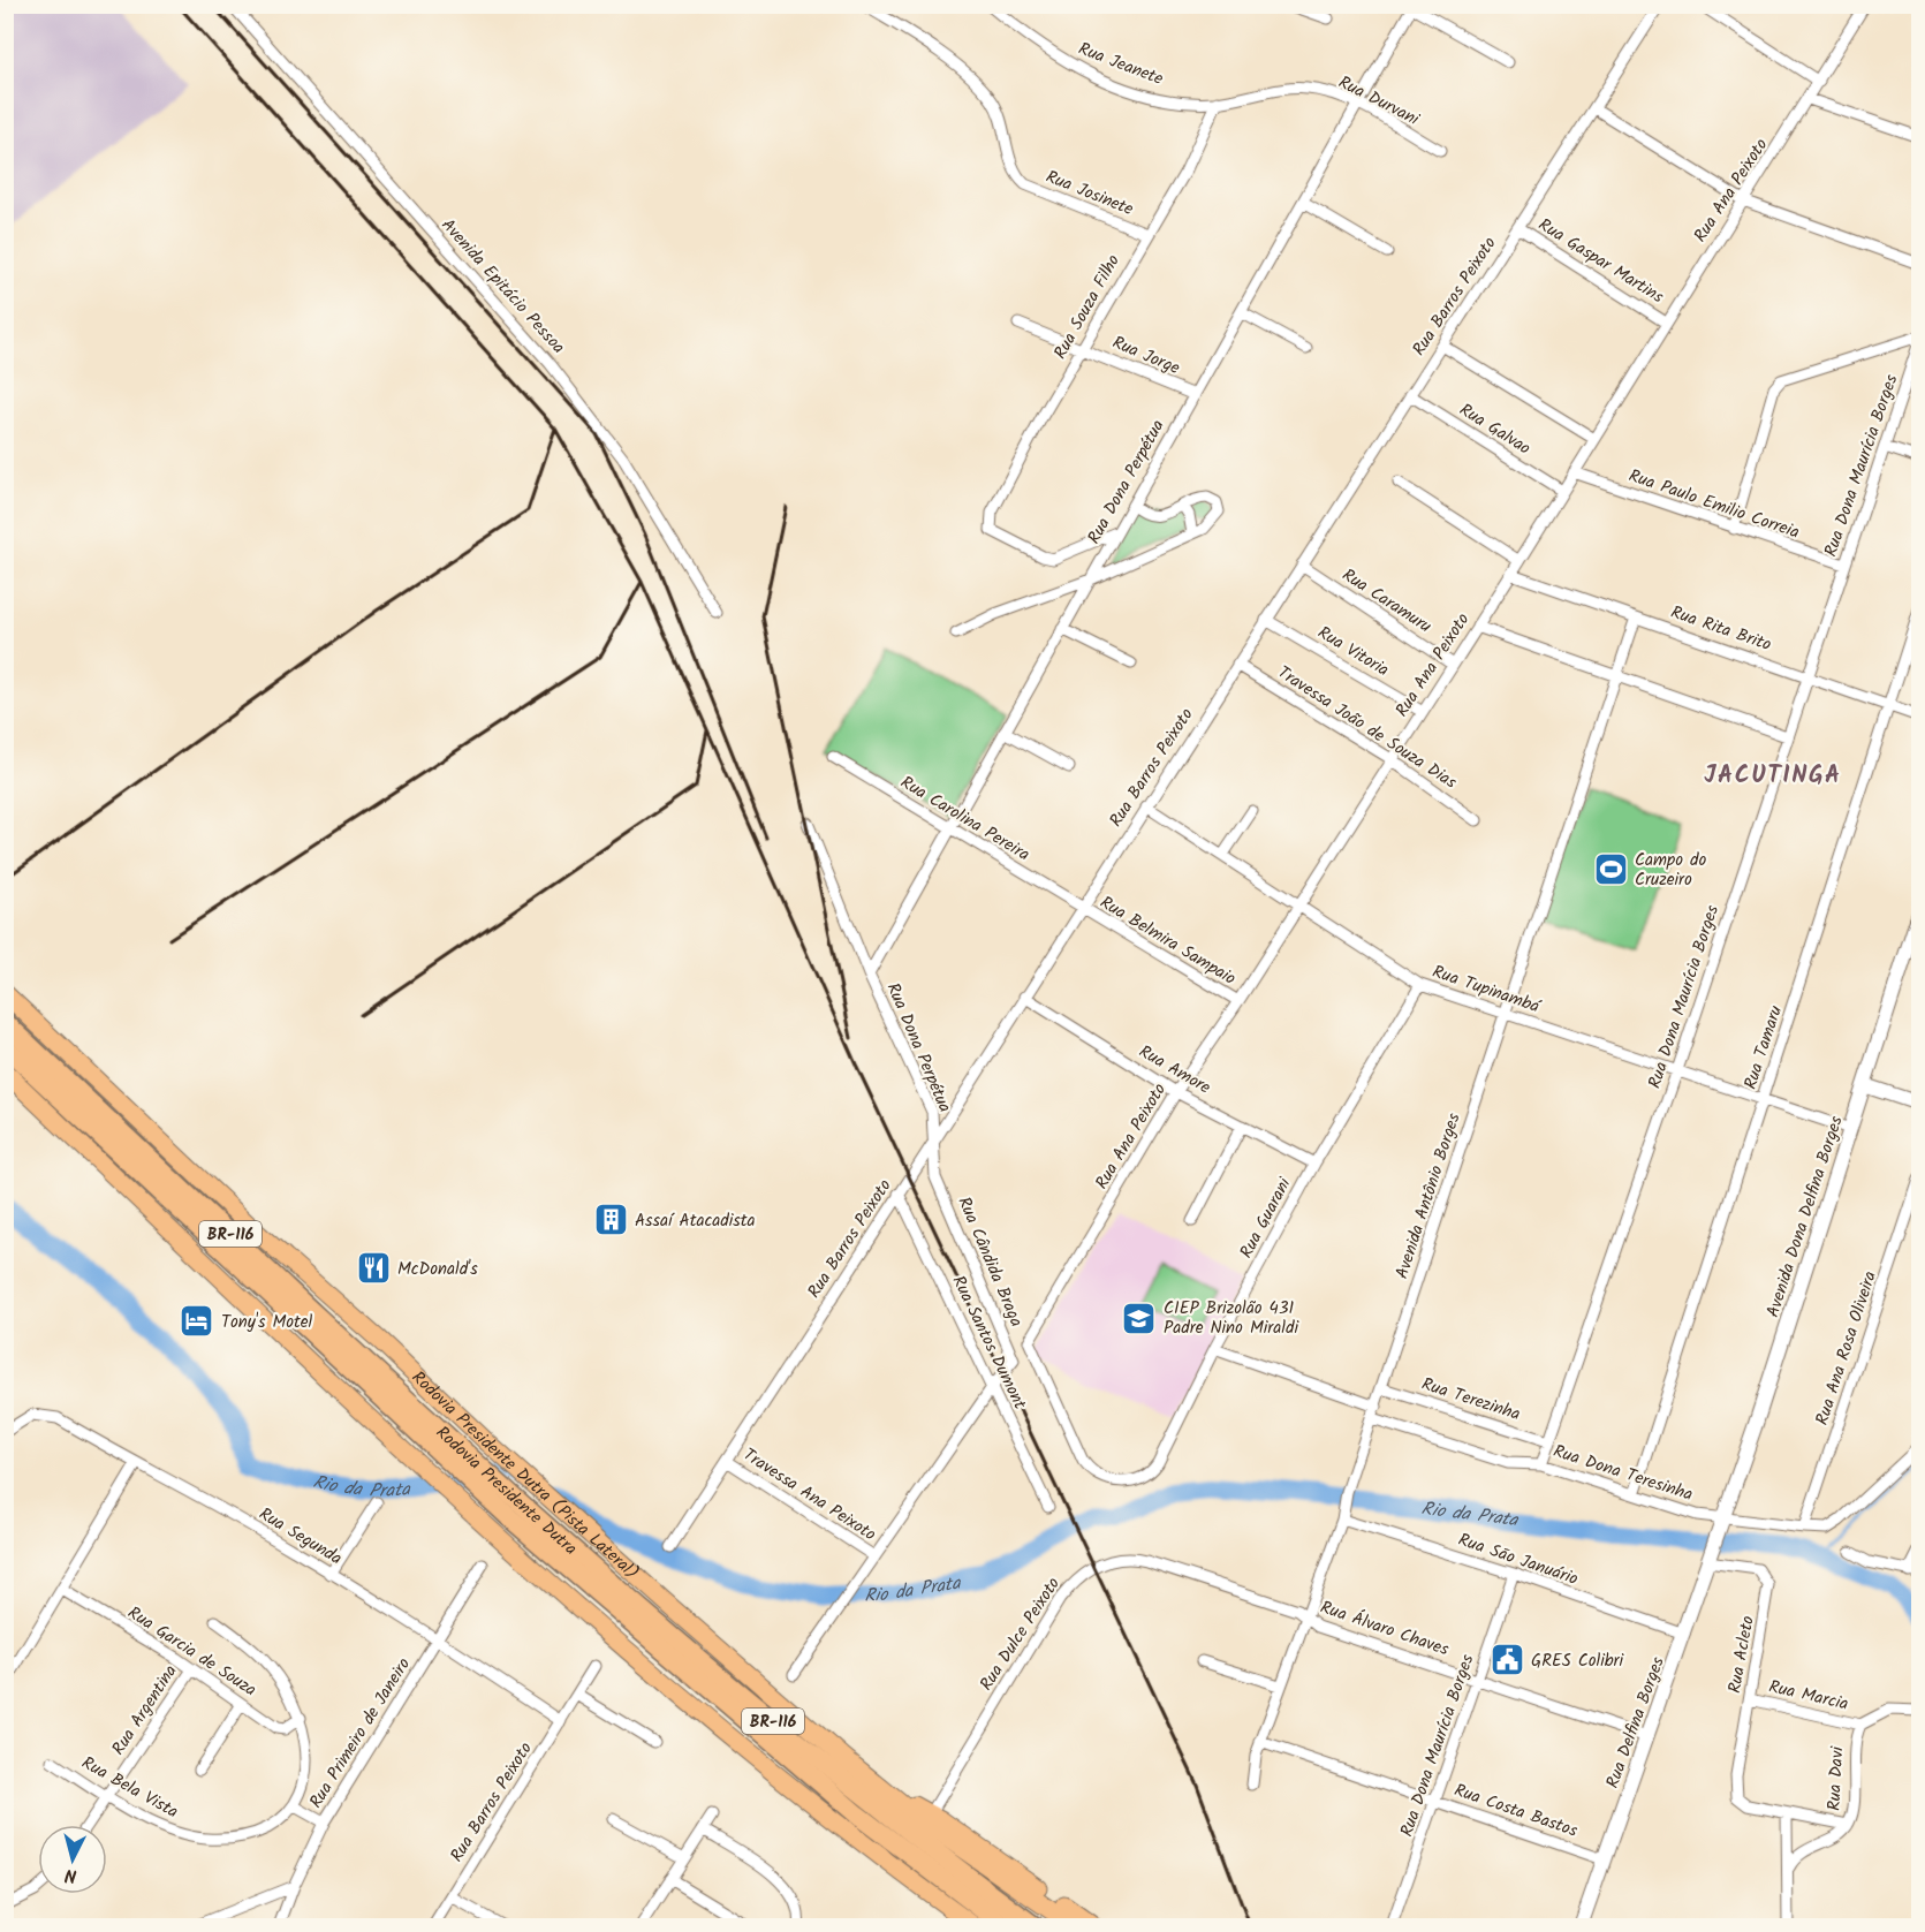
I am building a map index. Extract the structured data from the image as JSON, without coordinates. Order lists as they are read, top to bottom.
{
  "streets": {
    "highway": ["BR-116", "Rodovia Presidente Dutra (Pista Lateral)", "Rodovia Presidente Dutra"],
    "street": [
      "Rua Jeanete",
      "Rua Durvani",
      "Rua Ana Peixoto",
      "Rua Josinete",
      "Rua Gaspar Martins",
      "Avenida Epitácio Pessoa",
      "Rua Barros Peixoto",
      "Rua Souza Filho",
      "Rua Jorge",
      "Rua Galvao",
      "Rua Dona Maurícia Borges",
      "Rua Dona Perpétua",
      "Rua Paulo Emilio Correia",
      "Rua Caramuru",
      "Rua Rita Brito",
      "Rua Vitoria",
      "Travessa João de Souza Dias",
      "Rua Carolina Pereira",
      "Rua Belmira Sampaio",
      "Rua Tupinambá",
      "Rua Tamaru",
      "Rua Amore",
      "Avenida Antônio Borges",
      "Avenida Dona Delfina Borges",
      "Rua Guarani",
      "Rua Cândida Braga",
      "Rua Santos Dumont",
      "Rua Ana Rosa Oliveira",
      "Rua Terezinha",
      "Rua Dona Teresinha",
      "Travessa Ana Peixoto",
      "Rua Segunda",
      "Rua Sāo Januário",
      "Rua Álvaro Chaves",
      "Rua Dulce Peixoto",
      "Rua Garcia de Souza",
      "Rua Acleto",
      "Rua Marcia",
      "Rua Argentina",
      "Rua Delfina Borges",
      "Rua Primeiro de Janeiro",
      "Rua Davi",
      "Rua Bela Vista",
      "Rua Costa Bastos"
    ]
  },
  "crossings": [
    ["Rua Jeanete", "Rua Durvani"],
    ["Rua Jeanete", "Rua Souza Filho"],
    ["Rua Durvani", "Rua Souza Filho"],
    ["Rua Durvani", "Rua Dona Perpétua"],
    ["Rua Ana Peixoto", "Rua Gaspar Martins"],
    ["Rua Ana Peixoto", "Rua Galvao"],
    ["Rua Ana Peixoto", "Rua Paulo Emilio Correia"],
    ["Rua Ana Peixoto", "Rua Caramuru"],
    ["Rua Ana Peixoto", "Rua Rita Brito"],
    ["Rua Ana Peixoto", "Rua Vitoria"],
    ["Rua Ana Peixoto", "Travessa João de Souza Dias"],
    ["Rua Ana Peixoto", "Rua Belmira Sampaio"],
    ["Rua Ana Peixoto", "Rua Tupinambá"],
    ["Rua Ana Peixoto", "Rua Amore"],
    ["Rua Ana Peixoto", "Rua Cândida Braga"],
    ["Rua Josinete", "Rua Souza Filho"],
    ["Rua Gaspar Martins", "Rua Barros Peixoto"],
    ["Rua Barros Peixoto", "Rua Galvao"],
    ["Rua Barros Peixoto", "Rua Dona Perpétua"],
    ["Rua Barros Peixoto", "Rua Caramuru"],
    ["Rua Barros Peixoto", "Rua Vitoria"],
    ["Rua Barros Peixoto", "Travessa João de Souza Dias"],
    ["Rua Barros Peixoto", "Rua Carolina Pereira"],
    ["Rua Barros Peixoto", "Rua Belmira Sampaio"],
    ["Rua Barros Peixoto", "Rua Tupinambá"],
    ["Rua Barros Peixoto", "Rua Amore"],
    ["Rua Barros Peixoto", "Rua Santos Dumont"],
    ["Rua Barros Peixoto", "Travessa Ana Peixoto"],
    ["Rua Barros Peixoto", "Rua Segunda"],
    ["Rua Souza Filho", "Rua Jorge"],
    ["Rua Souza Filho", "Rua Dona Perpétua"],
    ["Rua Jorge", "Rua Dona Perpétua"],
    ["Rua Dona Maurícia Borges", "Rua Paulo Emilio Correia"],
    ["Rua Dona Maurícia Borges", "Rua Rita Brito"],
    ["Rua Dona Maurícia Borges", "Rua Tupinambá"],
    ["Rua Dona Maurícia Borges", "Rua Terezinha"],
    ["Rua Dona Maurícia Borges", "Rua Dona Teresinha"],
    ["Rua Dona Maurícia Borges", "Rua Sāo Januário"],
    ["Rua Dona Maurícia Borges", "Rua Álvaro Chaves"],
    ["Rua Dona Maurícia Borges", "Rua Costa Bastos"],
    ["Rua Dona Perpétua", "Rua Carolina Pereira"],
    ["Rua Dona Perpétua", "Rua Cândida Braga"],
    ["Rua Rita Brito", "Rua Tamaru"],
    ["Rua Rita Brito", "Avenida Antônio Borges"],
    ["Rua Carolina Pereira", "Rua Belmira Sampaio"],
    ["Rua Tupinambá", "Rua Tamaru"],
    ["Rua Tupinambá", "Avenida Antônio Borges"],
    ["Rua Tupinambá", "Avenida Dona Delfina Borges"],
    ["Rua Tupinambá", "Rua Guarani"],
    ["Rua Tamaru", "Rua Dona Teresinha"],
    ["Rua Amore", "Rua Guarani"],
    ["Avenida Antônio Borges", "Rua Terezinha"],
    ["Avenida Antônio Borges", "Rua Dona Teresinha"],
    ["Avenida Antônio Borges", "Rua Sāo Januário"],
    ["Avenida Antônio Borges", "Rua Álvaro Chaves"],
    ["Avenida Antônio Borges", "Rua Dulce Peixoto"],
    ["Avenida Antônio Borges", "Rua Costa Bastos"],
    ["Avenida Dona Delfina Borges", "Rua Dona Teresinha"],
    ["Avenida Dona Delfina Borges", "Rua Delfina Borges"],
    ["Rua Guarani", "Rua Cândida Braga"],
    ["Rua Cândida Braga", "Rua Santos Dumont"],
    ["Rua Ana Rosa Oliveira", "Rua Dona Teresinha"],
    ["Rua Dona Teresinha", "Rua Delfina Borges"],
    ["Rua Segunda", "Rua Primeiro de Janeiro"],
    ["Rua Sāo Januário", "Rua Delfina Borges"],
    ["Rua Álvaro Chaves", "Rua Dulce Peixoto"],
    ["Rua Álvaro Chaves", "Rua Delfina Borges"],
    ["Rua Garcia de Souza", "Rua Argentina"],
    ["Rua Acleto", "Rua Marcia"],
    ["Rua Acleto", "Rua Delfina Borges"],
    ["Rua Marcia", "Rua Davi"],
    ["Rua Argentina", "Rua Bela Vista"],
    ["Rua Delfina Borges", "Rua Costa Bastos"]
  ],
  "districts": ["JACUTINGA"],
  "water": ["Rio da Prata"],
  "places": {
    "sports": ["Campo do Cruzeiro"],
    "building": ["Assaí Atacadista"],
    "restaurant": ["McDonald's"],
    "school or university": ["CIEP Brizolão 431 Padre Nino Miraldi"],
    "hotel": ["Tony's Motel"],
    "public building": ["GRES Colibri"]
  },
  "north": "bottom"
}
